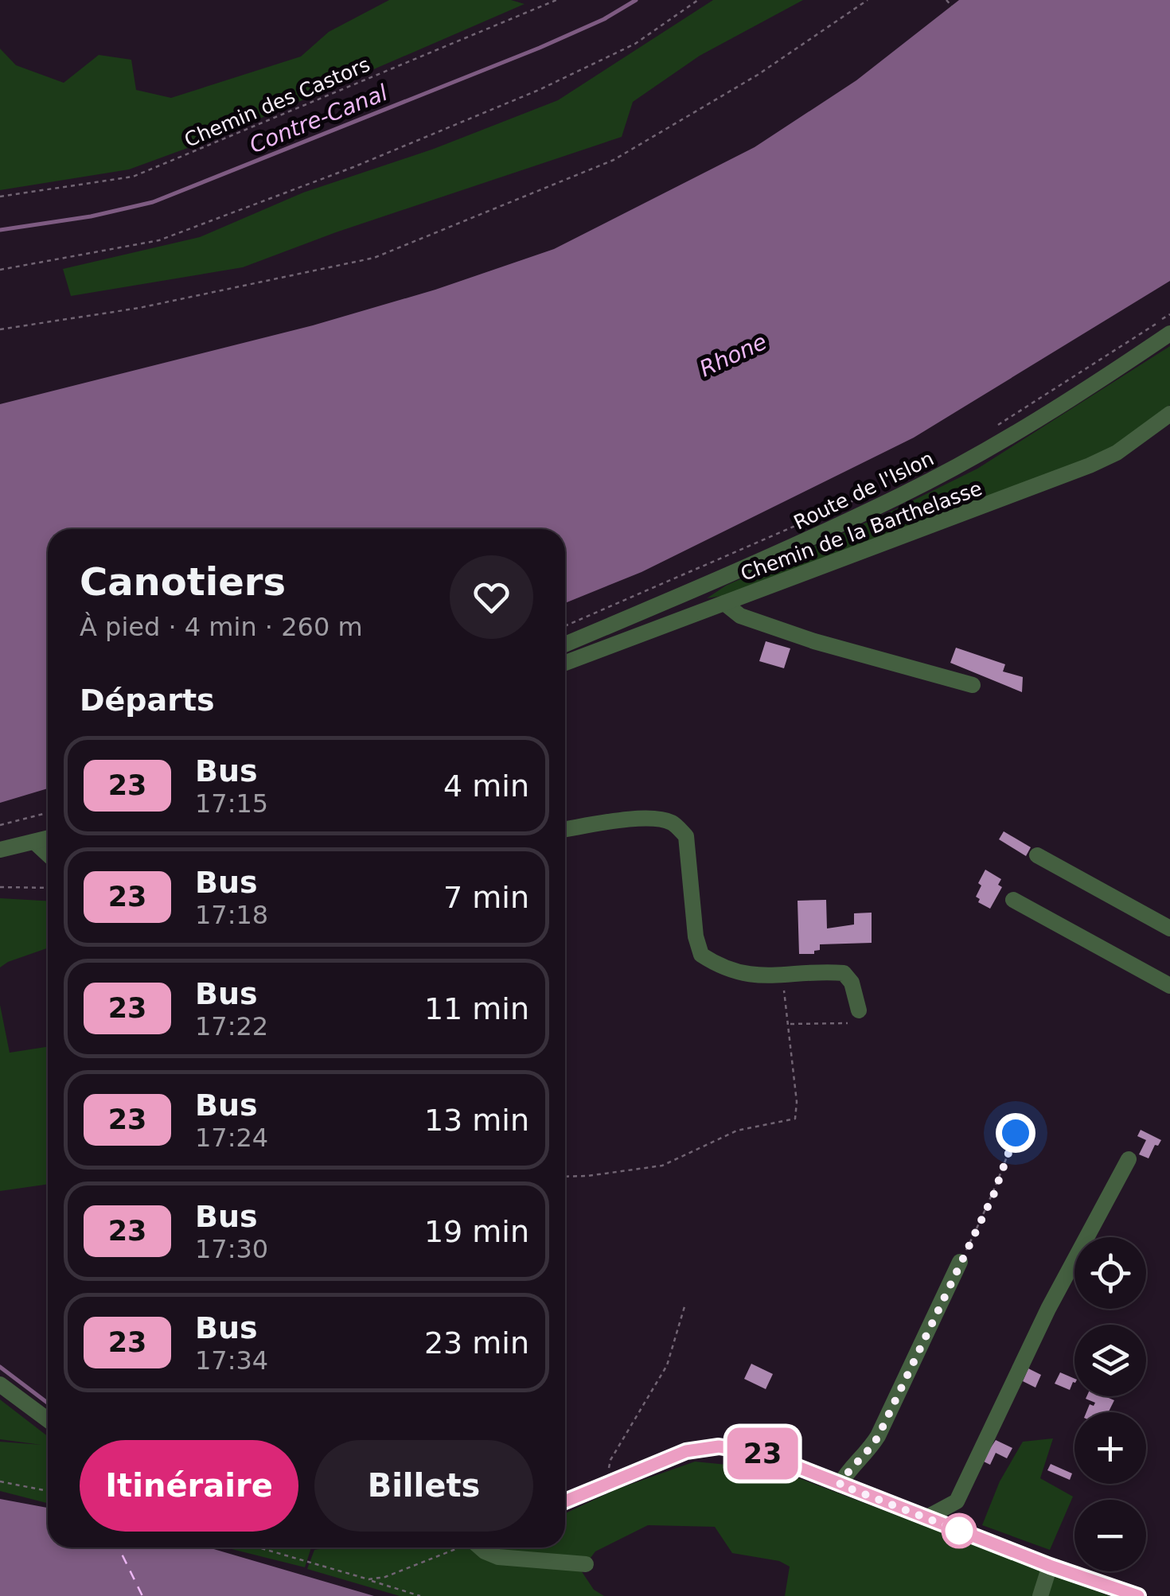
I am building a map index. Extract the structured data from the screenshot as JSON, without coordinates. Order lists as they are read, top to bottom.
{
  "streets": {
    "street": ["Route de l'Islon", "Chemin de la Barthelasse"],
    "path": ["Chemin des Castors"]
  },
  "water": ["Contre-Canal", "Rhone"],
  "lines": ["bus line 23"],
  "page": {
    "on_map": "23",
    "heading": [
      ["Canotiers", "À pied · 4 min · 260 m"],
      "Départs"
    ],
    "list": [
      {
        "mark": "23",
        "name": "Bus",
        "note": "17:15",
        "value": "4 min"
      },
      {
        "mark": "23",
        "name": "Bus",
        "note": "17:18",
        "value": "7 min"
      },
      {
        "mark": "23",
        "name": "Bus",
        "note": "17:22",
        "value": "11 min"
      },
      {
        "mark": "23",
        "name": "Bus",
        "note": "17:24",
        "value": "13 min"
      },
      {
        "mark": "23",
        "name": "Bus",
        "note": "17:30",
        "value": "19 min"
      },
      {
        "mark": "23",
        "name": "Bus",
        "note": "17:34",
        "value": "23 min"
      }
    ],
    "map_buttons": ["+", "−"],
    "buttons": ["Itinéraire", "Billets"]
  }
}
